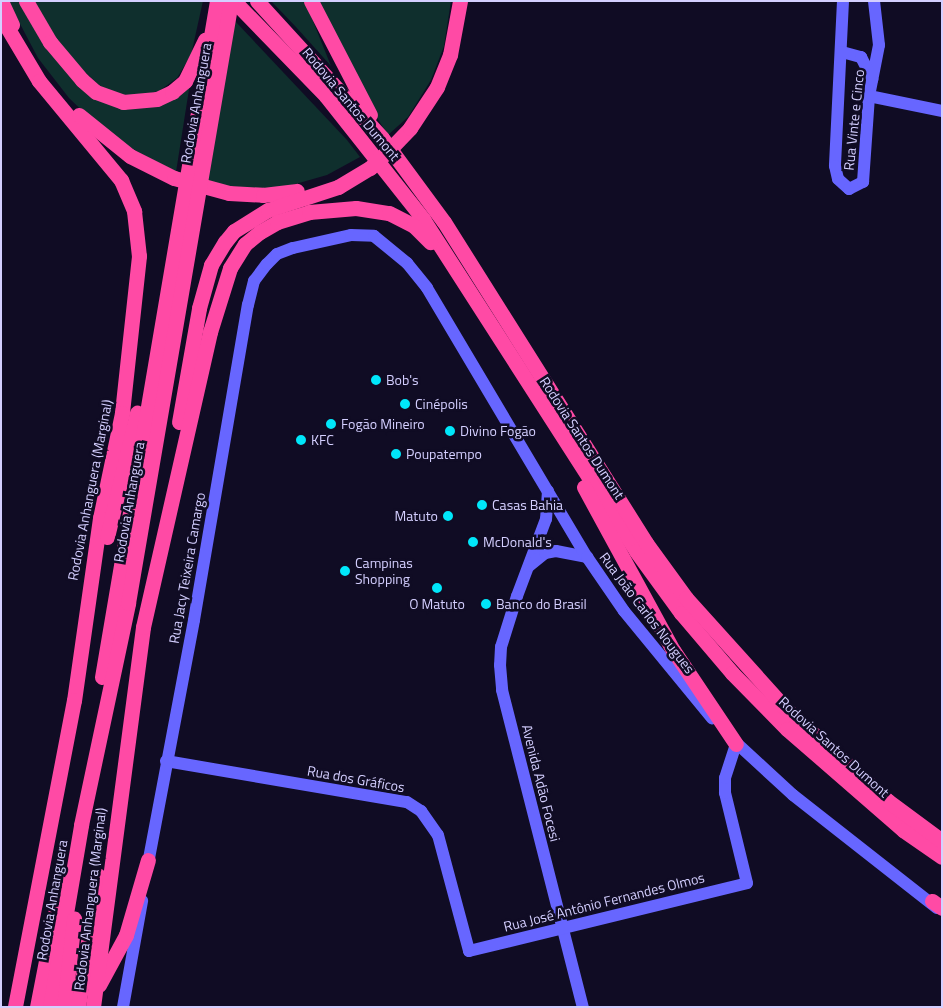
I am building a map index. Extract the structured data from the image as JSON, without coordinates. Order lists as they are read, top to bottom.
{
  "streets": {
    "highway": ["Rodovia Anhanguera", "Rodovia Santos Dumont", "Rodovia Anhanguera (Marginal)"],
    "street": [
      "Rua Vinte e Cinco",
      "Rua Jacy Teixeira Camargo",
      "Rua João Carlos Nougues",
      "Rua dos Gráficos",
      "Avenida Adão Focesi",
      "Rua José Antônio Fernandes Olmos"
    ]
  },
  "crossings": [
    ["Rodovia Anhanguera", "Rodovia Santos Dumont"],
    ["Rua Jacy Teixeira Camargo", "Rua João Carlos Nougues"],
    ["Rua Jacy Teixeira Camargo", "Rua dos Gráficos"],
    ["Rua João Carlos Nougues", "Avenida Adão Focesi"],
    ["Rua João Carlos Nougues", "Rua José Antônio Fernandes Olmos"],
    ["Rua dos Gráficos", "Rua José Antônio Fernandes Olmos"],
    ["Avenida Adão Focesi", "Rua José Antônio Fernandes Olmos"]
  ],
  "places": [
    "Bob's",
    "Cinépolis",
    "Fogão Mineiro",
    "Divino Fogão",
    "KFC",
    "Poupatempo",
    "Casas Bahia",
    "Matuto",
    "McDonald's",
    "Campinas Shopping",
    "O Matuto",
    "Banco do Brasil"
  ]
}
